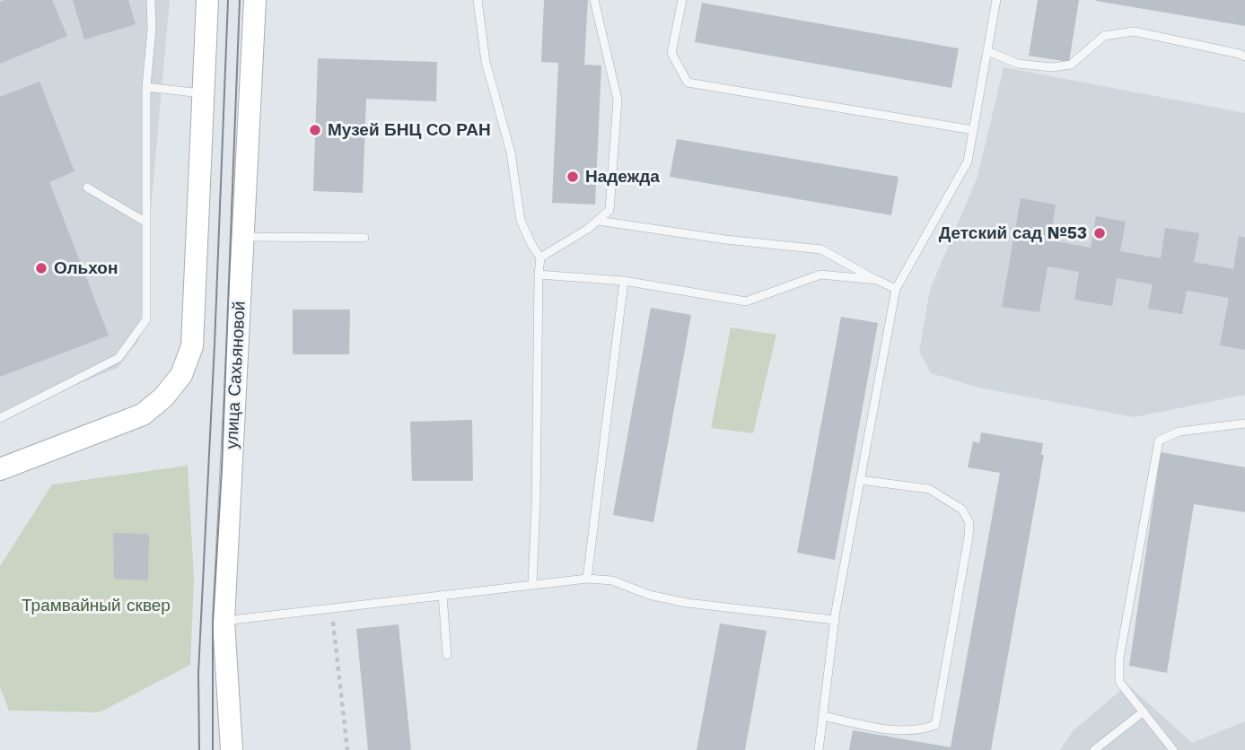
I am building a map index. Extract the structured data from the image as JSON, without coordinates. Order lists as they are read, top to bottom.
{
  "streets": {
    "main road": ["улица Сахьяновой"]
  },
  "parks": ["Трамвайный сквер"],
  "places": [
    "Музей БНЦ СО РАН",
    "Надежда",
    "Детский сад №53",
    "Ольхон"
  ]
}
